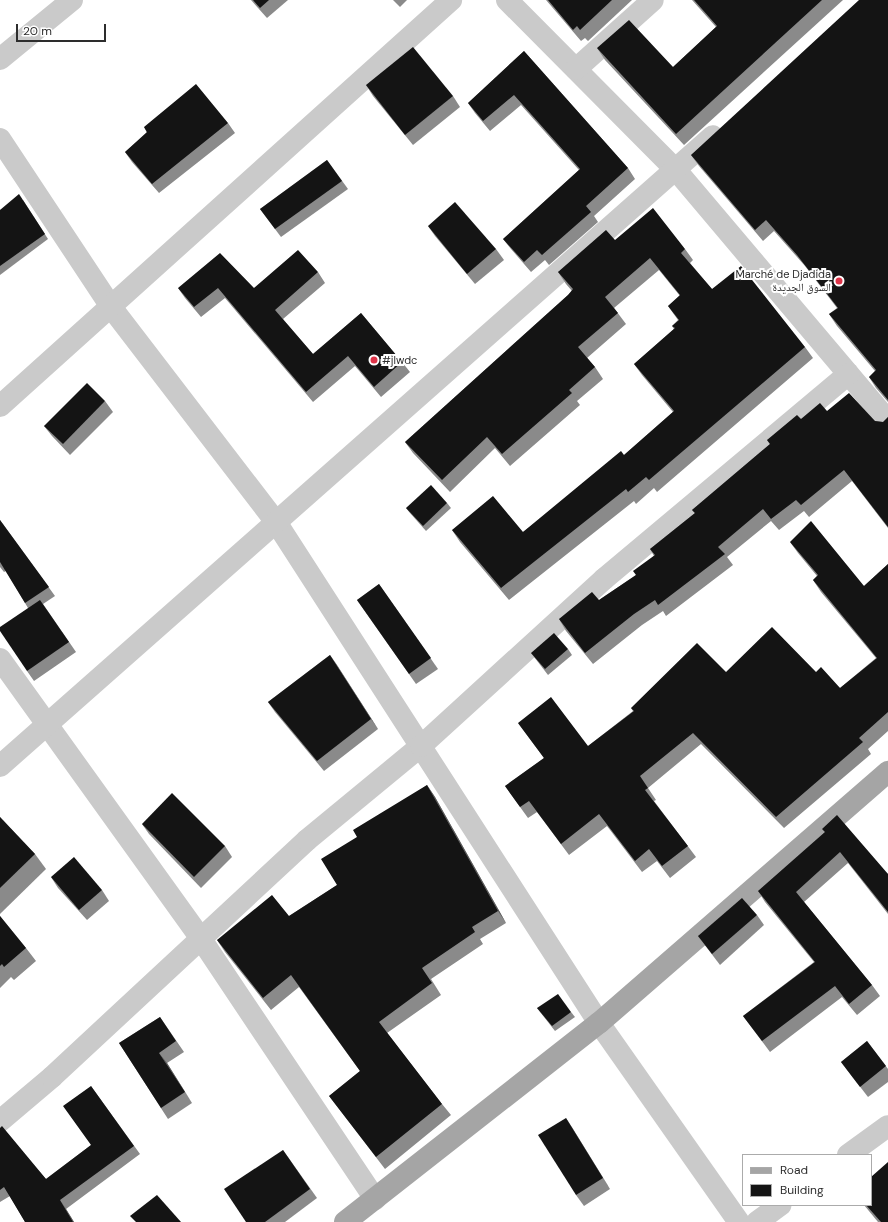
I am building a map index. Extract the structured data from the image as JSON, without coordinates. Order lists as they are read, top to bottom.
{
  "places": ["Marché de Djadida السوق الجديدة", "#jlwdc"],
  "legend": ["Road", "Building"],
  "scale_bar": "20 m"
}
